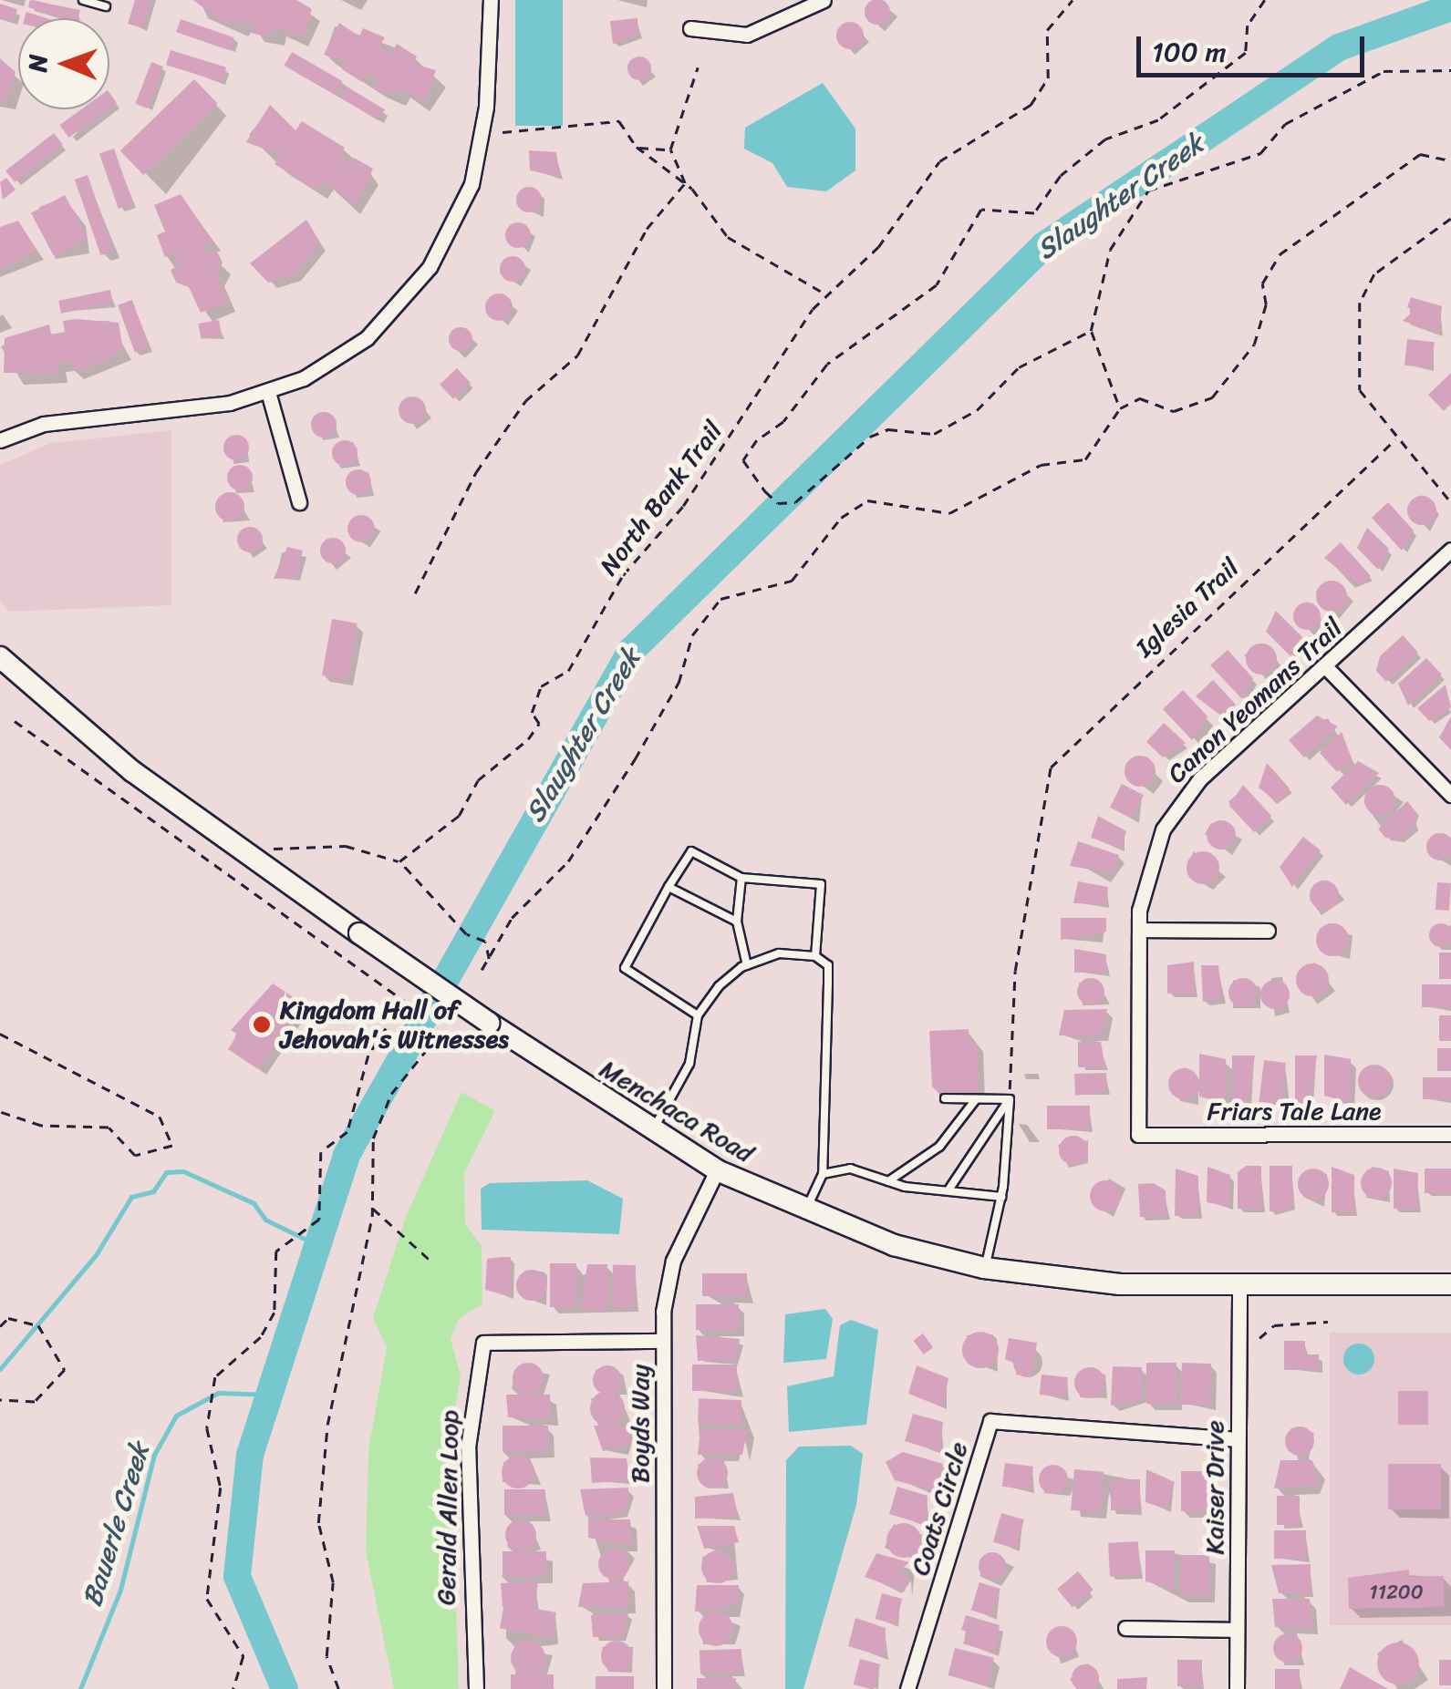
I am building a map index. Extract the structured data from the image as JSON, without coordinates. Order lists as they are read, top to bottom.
{
  "streets": {
    "main road": ["Menchaca Road"],
    "street": [
      "Canon Yeomans Trail",
      "Friars Tale Lane",
      "Boyds Way",
      "Kaiser Drive",
      "Gerald Allen Loop",
      "Coats Circle"
    ],
    "path": ["North Bank Trail", "Iglesia Trail"]
  },
  "crossings": [
    ["Canon Yeomans Trail", "Friars Tale Lane"],
    ["Menchaca Road", "Boyds Way"],
    ["Menchaca Road", "Kaiser Drive"],
    ["Boyds Way", "Gerald Allen Loop"],
    ["Kaiser Drive", "Coats Circle"]
  ],
  "water": ["Slaughter Creek", "Bauerle Creek"],
  "places": ["Kingdom Hall of Jehovah's Witnesses"],
  "house_numbers": ["11200"],
  "scale_bar": "100 m",
  "north": "left"
}
